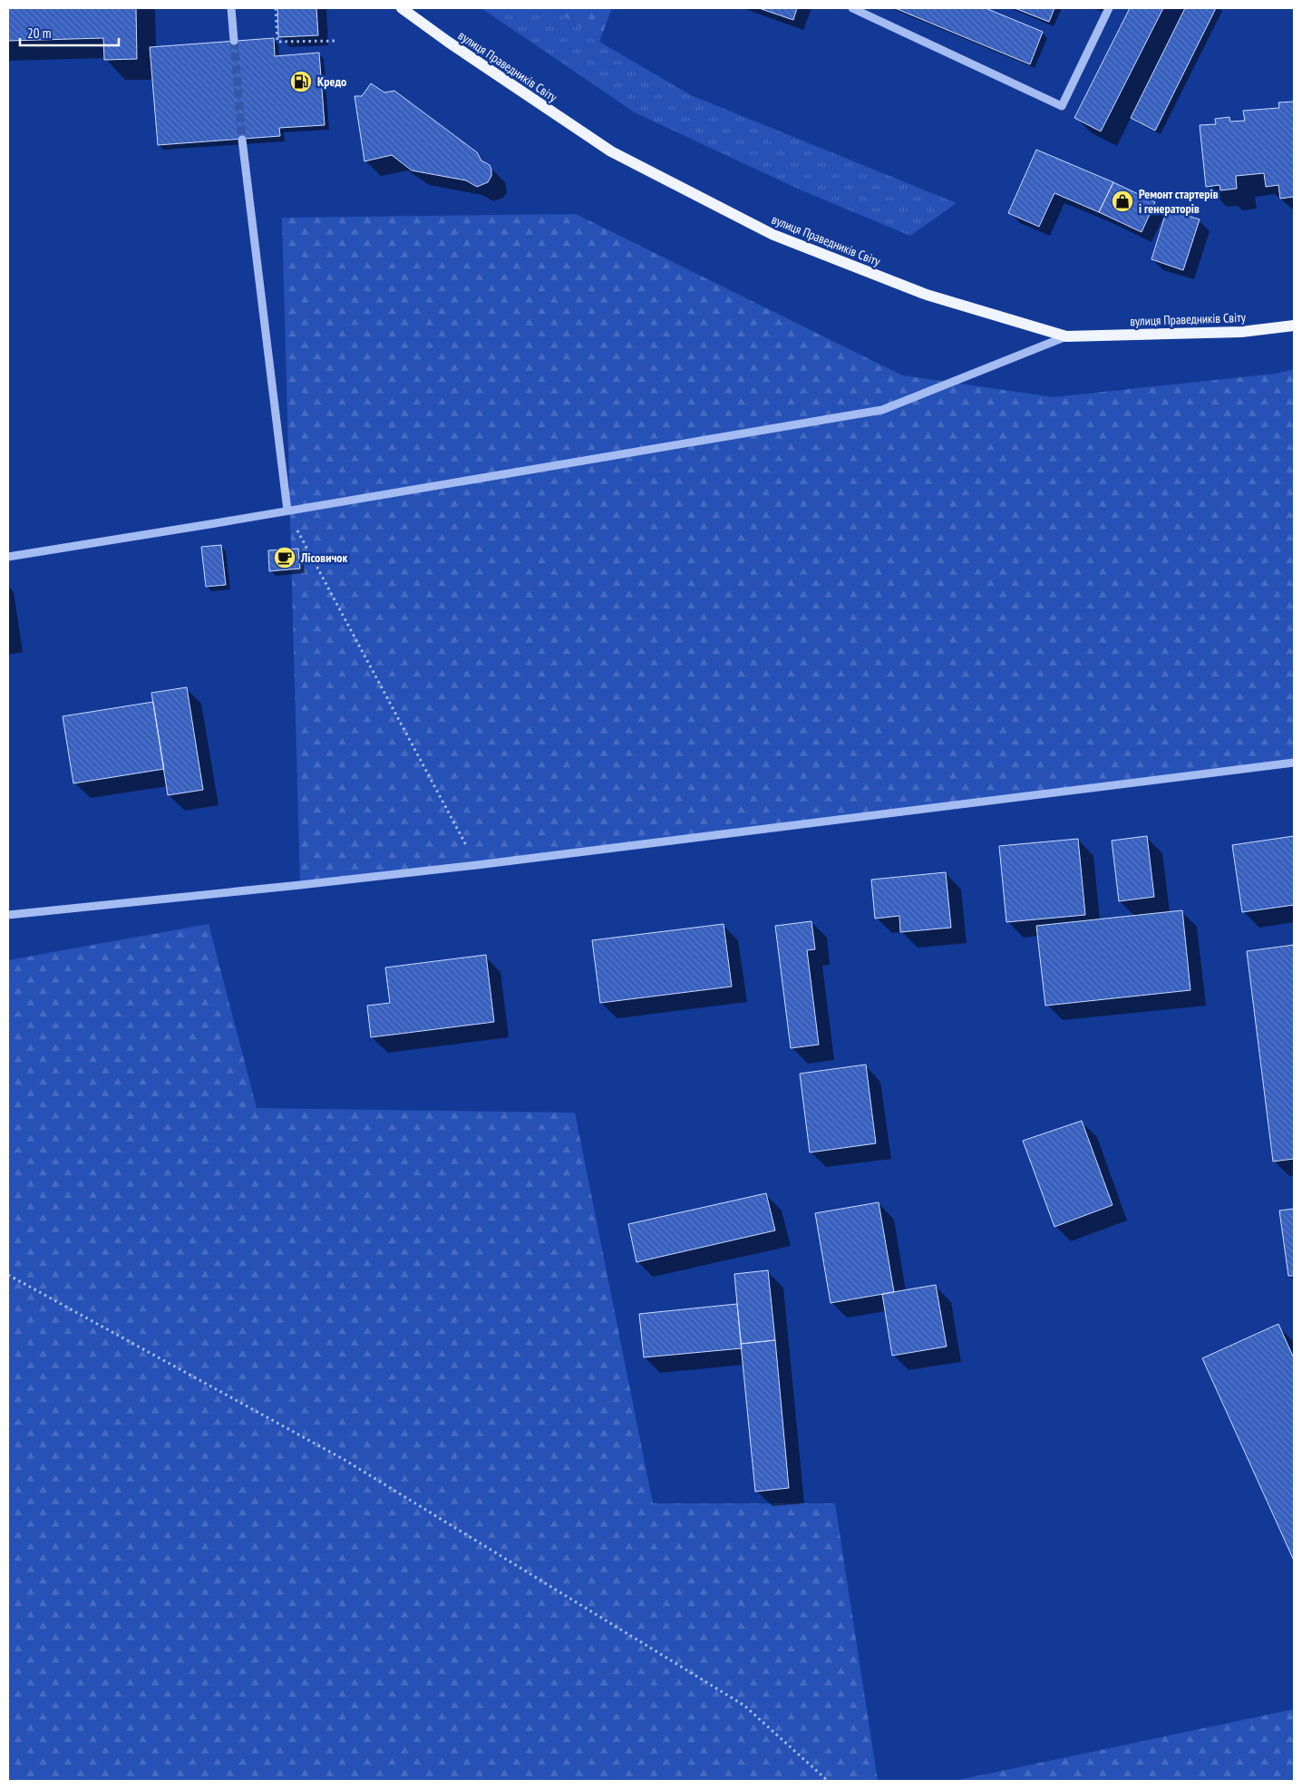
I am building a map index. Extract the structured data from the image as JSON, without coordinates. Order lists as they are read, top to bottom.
{
  "streets": {
    "main road": ["вулиця Праведників Світу"]
  },
  "places": {
    "fuel station": ["Кредо"],
    "shop": ["Ремонт стартерів і генераторів"],
    "cafe": ["Лісовичок"]
  },
  "scale_bar": "20 m"
}
